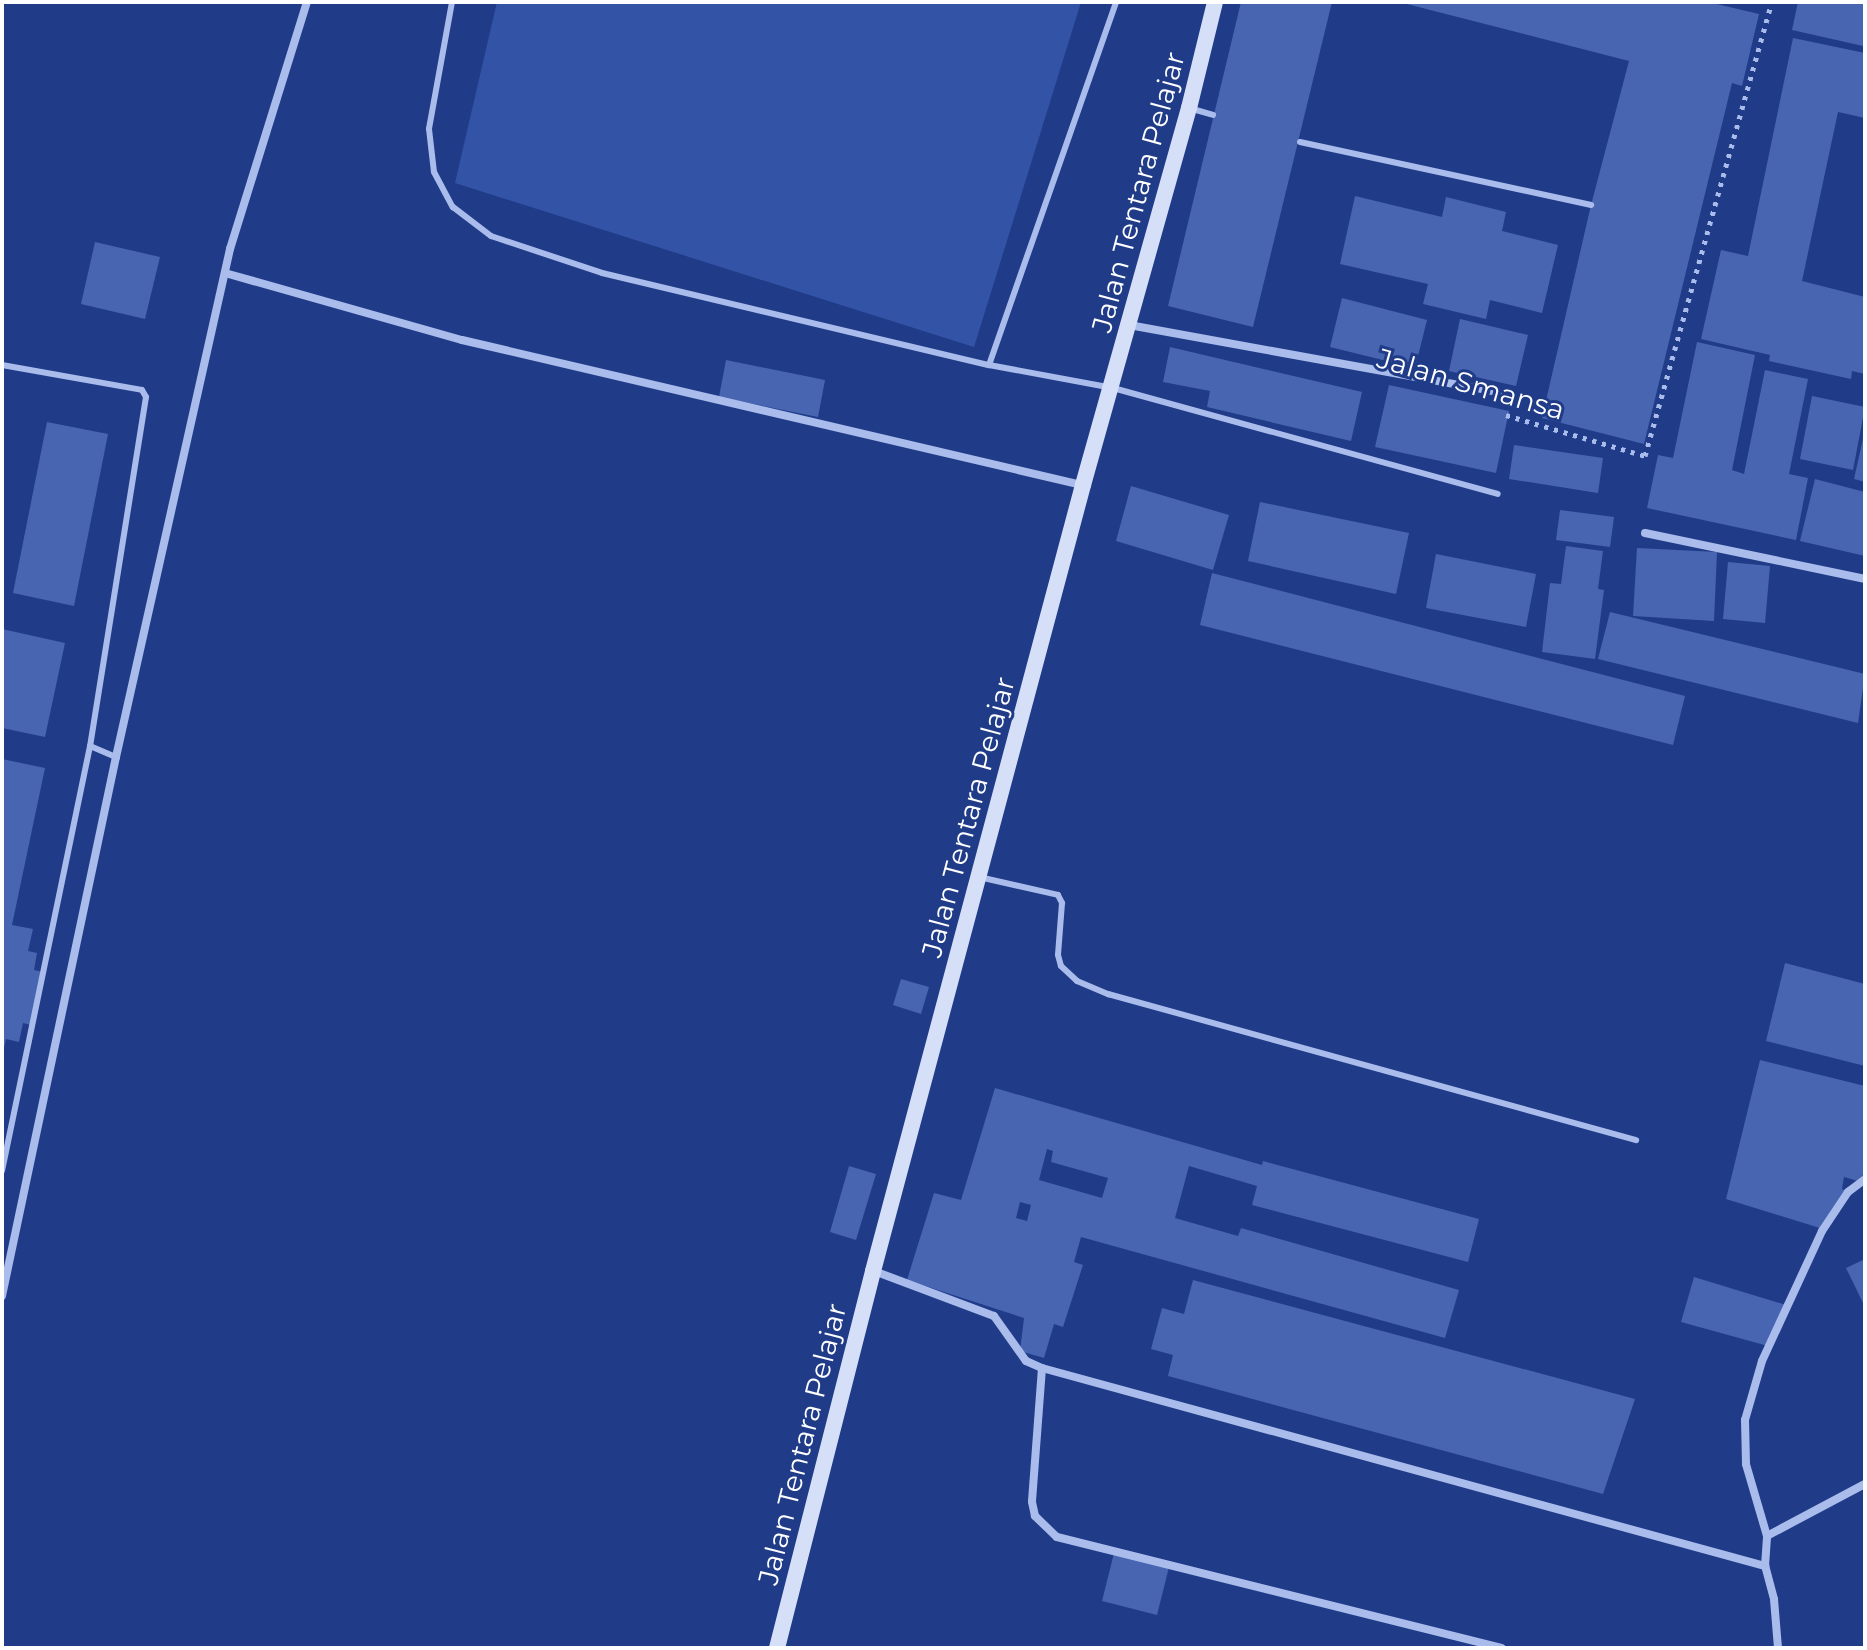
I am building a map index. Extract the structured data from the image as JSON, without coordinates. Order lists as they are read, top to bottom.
{
  "streets": {
    "main road": ["Jalan Tentara Pelajar"],
    "path": ["Jalan Smansa"]
  }
}
